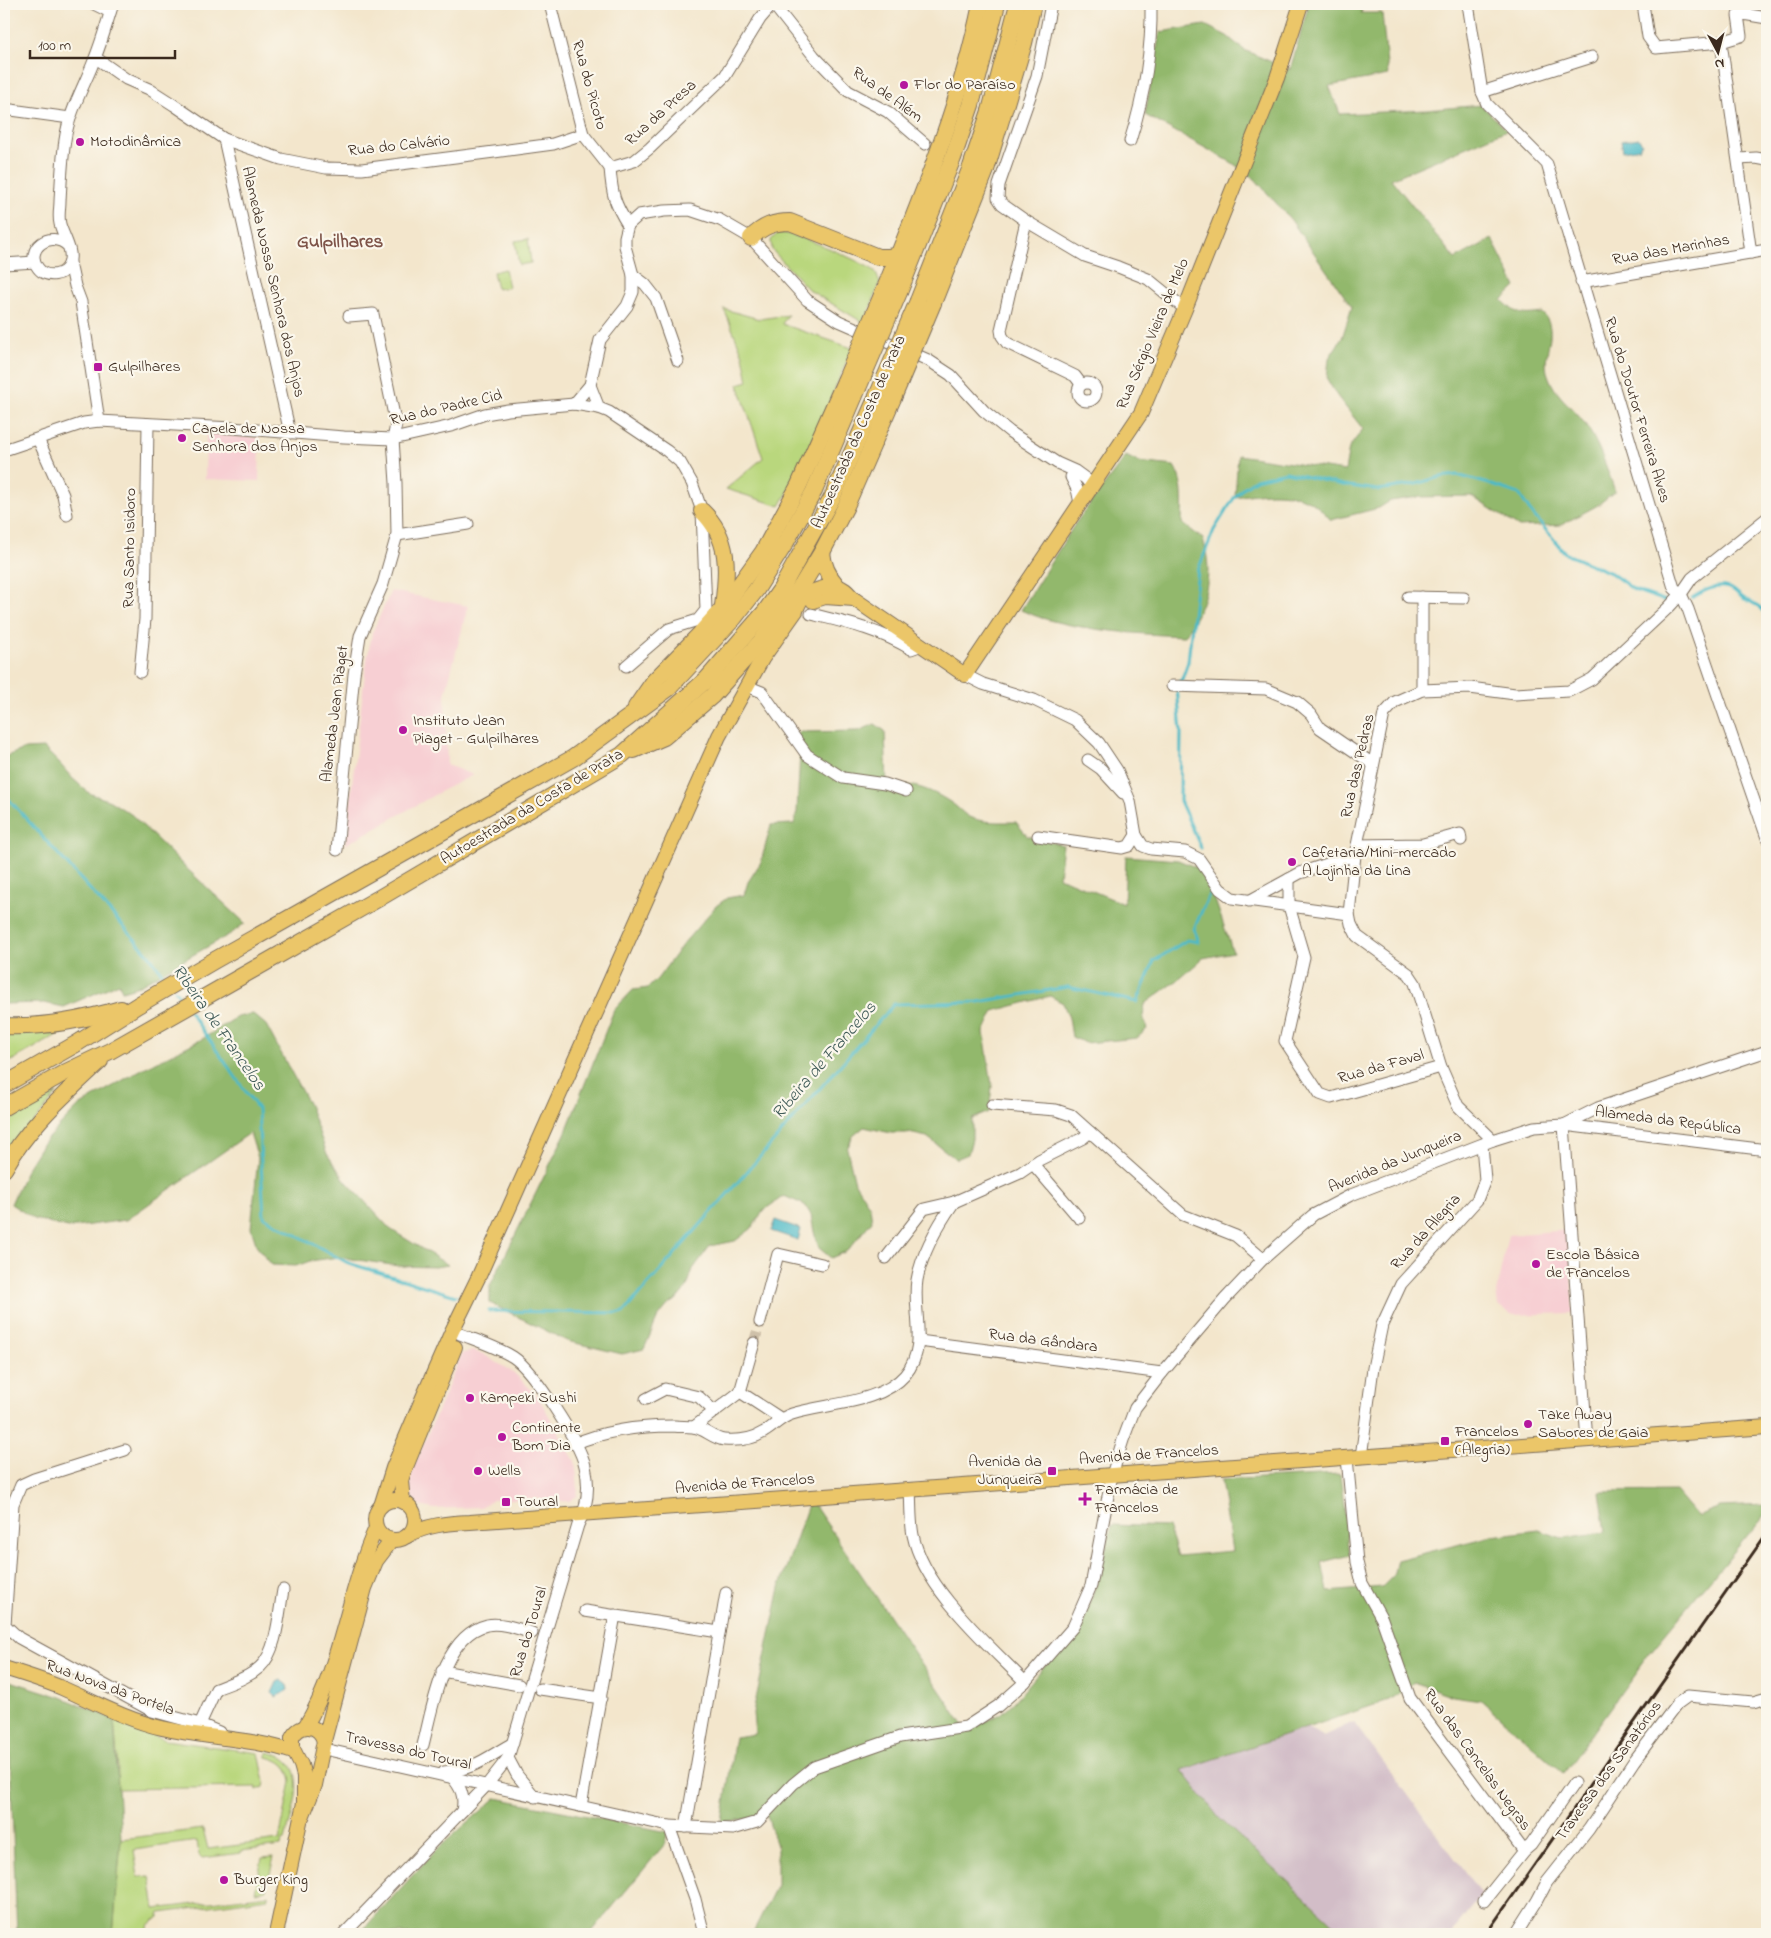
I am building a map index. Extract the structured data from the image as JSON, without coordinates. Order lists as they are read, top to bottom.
{
  "streets": {
    "highway": ["Autoestrada da Costa de Prata"],
    "main road": ["Rua Sérgio Vieira de Melo", "Avenida de Francelos", "Rua Nova da Portela"],
    "street": [
      "Rua do Picoto",
      "Rua de Além",
      "Rua da Presa",
      "Rua do Calvário",
      "Rua das Marinhas",
      "Alameda Nossa Senhora dos Anjos",
      "Rua do Padre Cid",
      "Rua do Doutor Ferreira Alves",
      "Rua Santo Isidoro",
      "Alameda Jean Piaget",
      "Rua das Pedras",
      "Rua da Faval",
      "Alameda da República",
      "Avenida da Junqueira",
      "Rua da Alegria",
      "Rua da Gândara",
      "Rua do Toural",
      "Travessa do Toural",
      "Rua das Cancelas Negras",
      "Travessa dos Sanatórios"
    ]
  },
  "crossings": [
    ["Rua do Picoto", "Rua da Presa"],
    ["Rua do Picoto", "Rua do Calvário"],
    ["Rua de Além", "Rua da Presa"],
    ["Rua do Calvário", "Alameda Nossa Senhora dos Anjos"],
    ["Rua das Marinhas", "Rua do Doutor Ferreira Alves"],
    ["Alameda Nossa Senhora dos Anjos", "Rua do Padre Cid"],
    ["Rua do Padre Cid", "Rua Santo Isidoro"],
    ["Rua do Padre Cid", "Alameda Jean Piaget"],
    ["Rua do Doutor Ferreira Alves", "Rua das Pedras"],
    ["Rua das Pedras", "Rua da Faval"],
    ["Rua das Pedras", "Avenida da Junqueira"],
    ["Rua das Pedras", "Rua da Alegria"],
    ["Alameda da República", "Avenida da Junqueira"],
    ["Avenida da Junqueira", "Rua da Alegria"],
    ["Avenida da Junqueira", "Rua da Gândara"],
    ["Avenida da Junqueira", "Avenida de Francelos"],
    ["Avenida da Junqueira", "Rua do Toural"],
    ["Avenida da Junqueira", "Travessa do Toural"],
    ["Rua da Alegria", "Avenida de Francelos"],
    ["Avenida de Francelos", "Rua do Toural"],
    ["Avenida de Francelos", "Rua das Cancelas Negras"],
    ["Rua do Toural", "Travessa do Toural"],
    ["Rua Nova da Portela", "Travessa do Toural"]
  ],
  "districts": ["Gulpilhares"],
  "water": ["Ribeira de Francelos"],
  "places": {
    "other": [
      "Flor do Paraíso",
      "Motodinâmica",
      "Capela de Nossa Senhora dos Anjos",
      "Instituto Jean Piaget - Gulpilhares",
      "Cafetaria/Mini-mercado A Lojinha da Lina",
      "Escola Básica de Francelos",
      "Kampeki Sushi",
      "Take Away Sabores de Gaia",
      "Continente Bom Dia",
      "Wells",
      "Burger King"
    ],
    "transit": [
      "Gulpilhares",
      "Francelos (Alegria)",
      "Avenida da Junqueira",
      "Toural"
    ],
    "health": ["Farmácia de Francelos"]
  },
  "scale_bar": "100 m",
  "north": "bottom"
}
